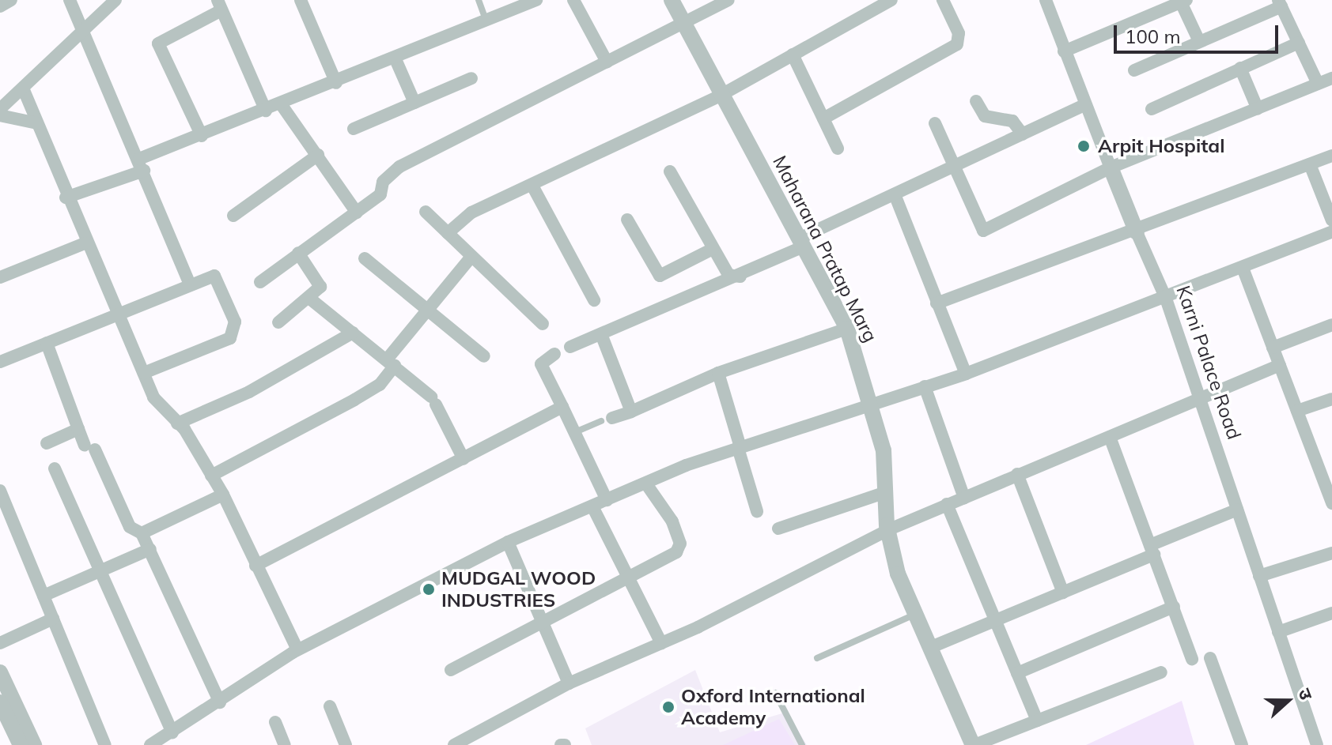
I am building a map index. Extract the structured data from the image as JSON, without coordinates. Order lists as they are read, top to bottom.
{
  "streets": {
    "street": ["Maharana Pratap Marg", "Karni Palace Road"]
  },
  "places": ["Arpit Hospital", "MUDGAL WOOD INDUSTRIES", "Oxford International Academy"],
  "scale_bar": "100 m",
  "north": "right"
}
